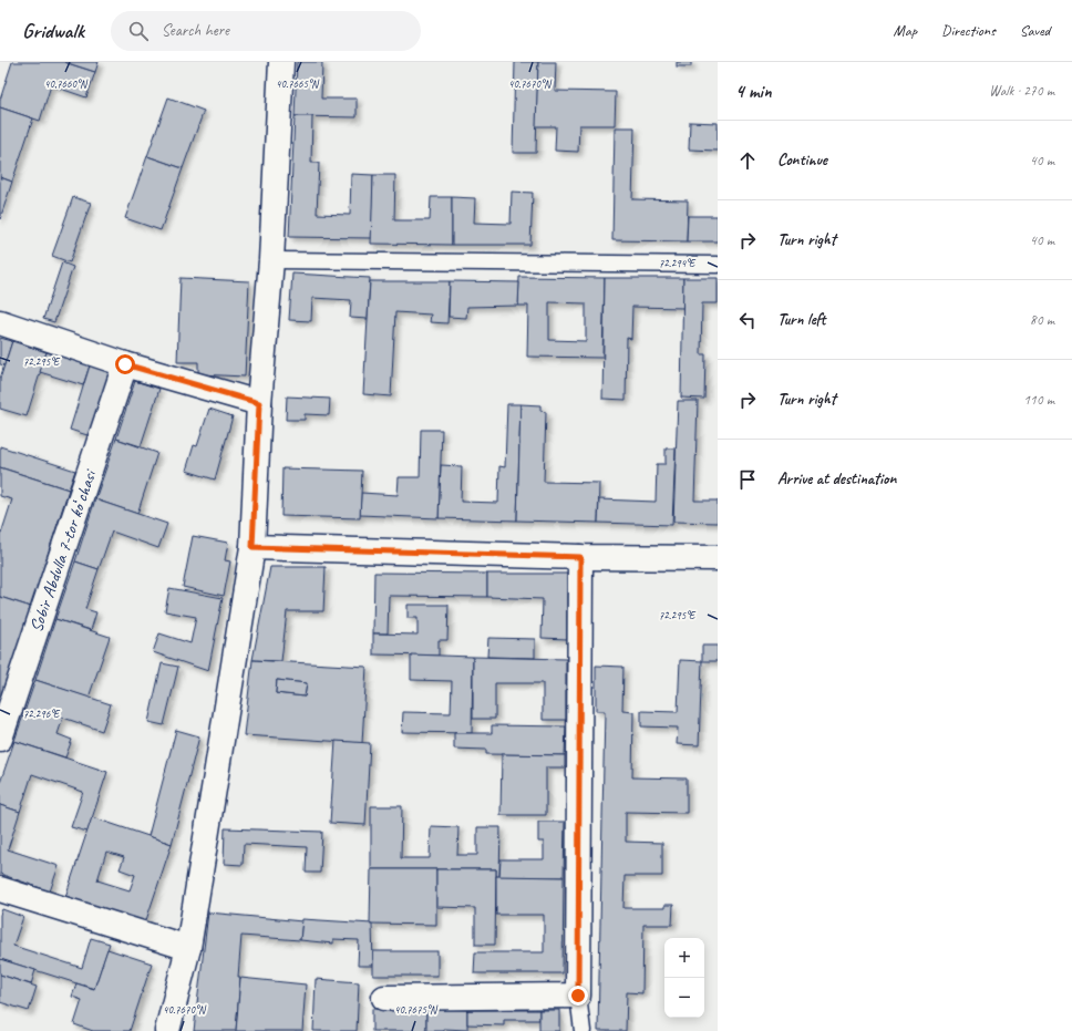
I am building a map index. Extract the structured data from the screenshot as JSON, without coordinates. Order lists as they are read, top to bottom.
{
  "streets": {
    "street": ["Sobir Abdulla 7-tor koʻchasi"]
  },
  "page": {
    "header": "Gridwalk",
    "search": "Search here",
    "nav": ["Map", "Directions", "Saved"],
    "heading": ["4 min", "Walk · 270 m"],
    "list": [
      ["Continue", "40 m"],
      ["Turn right", "40 m"],
      ["Turn left", "80 m"],
      ["Turn right", "110 m"],
      "Arrive at destination"
    ],
    "map_buttons": ["+", "−"]
  },
  "coordinates": [
    "40.7660°N",
    "40.7665°N",
    "40.7670°N",
    "72.294°E",
    "72.295°E",
    "72.296°E",
    "40.7675°N"
  ]
}
